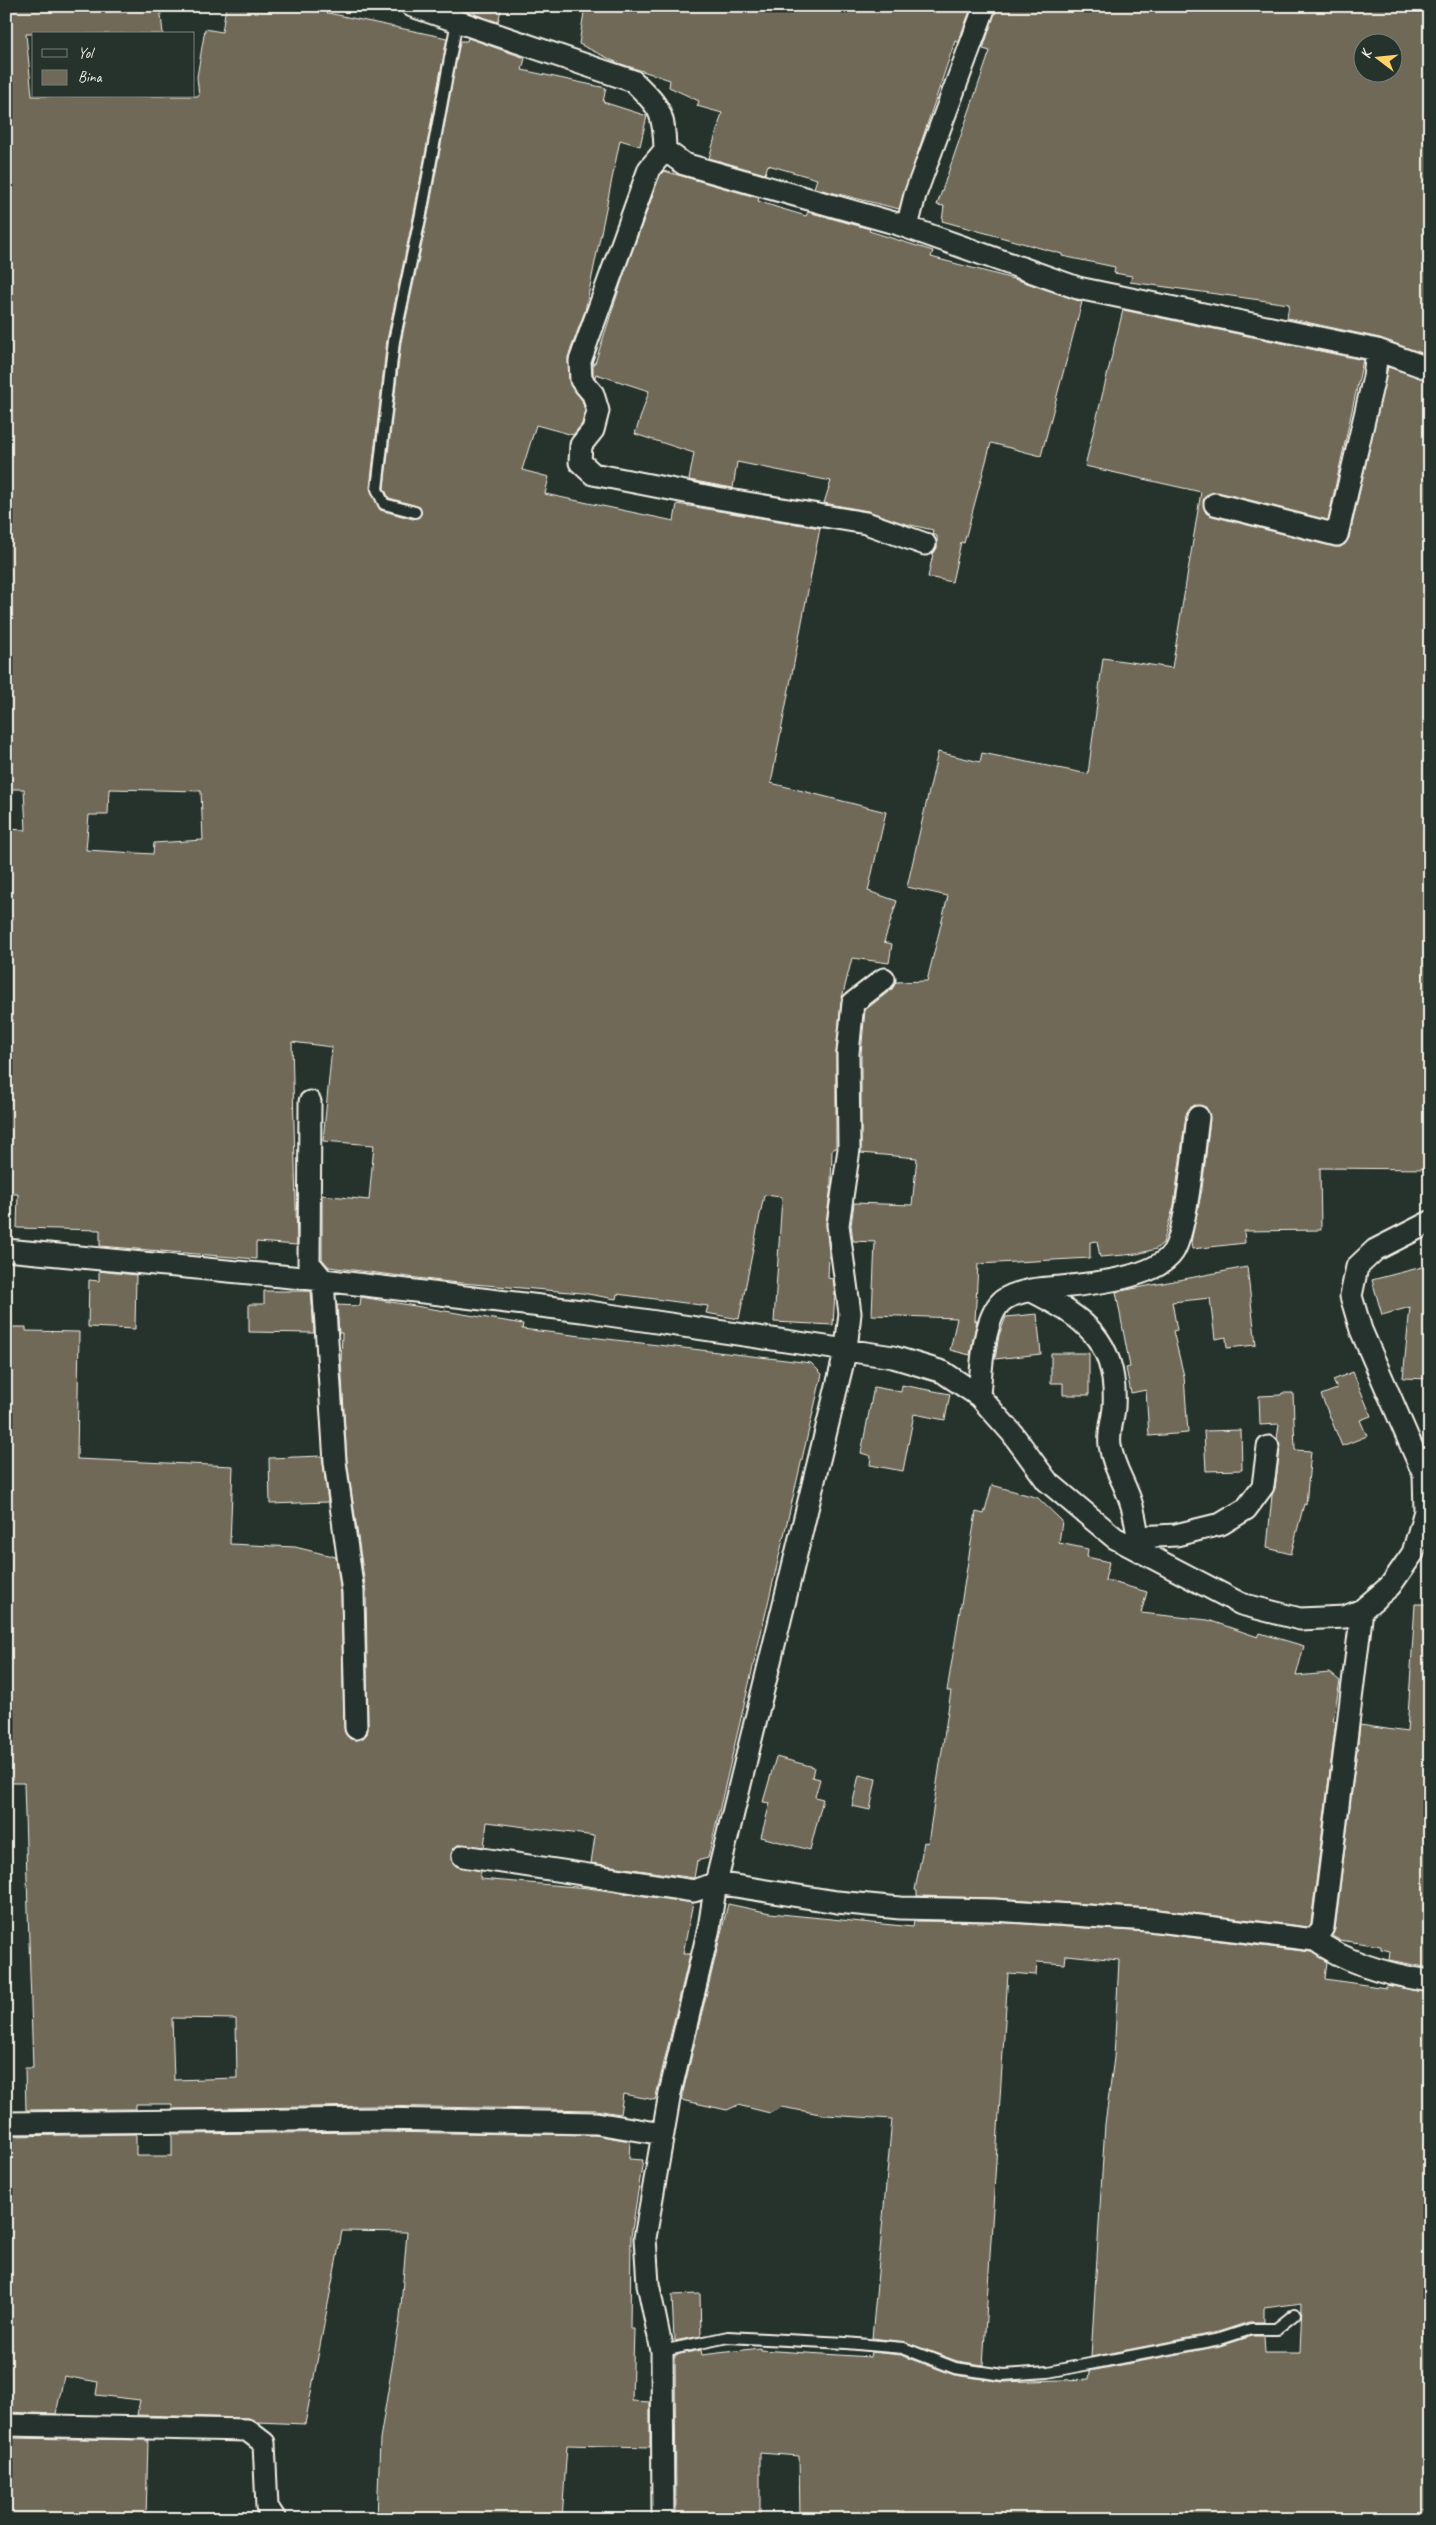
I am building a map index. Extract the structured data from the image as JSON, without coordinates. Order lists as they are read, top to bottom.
{
  "legend": ["Yol", "Bina"],
  "north": "left"
}
